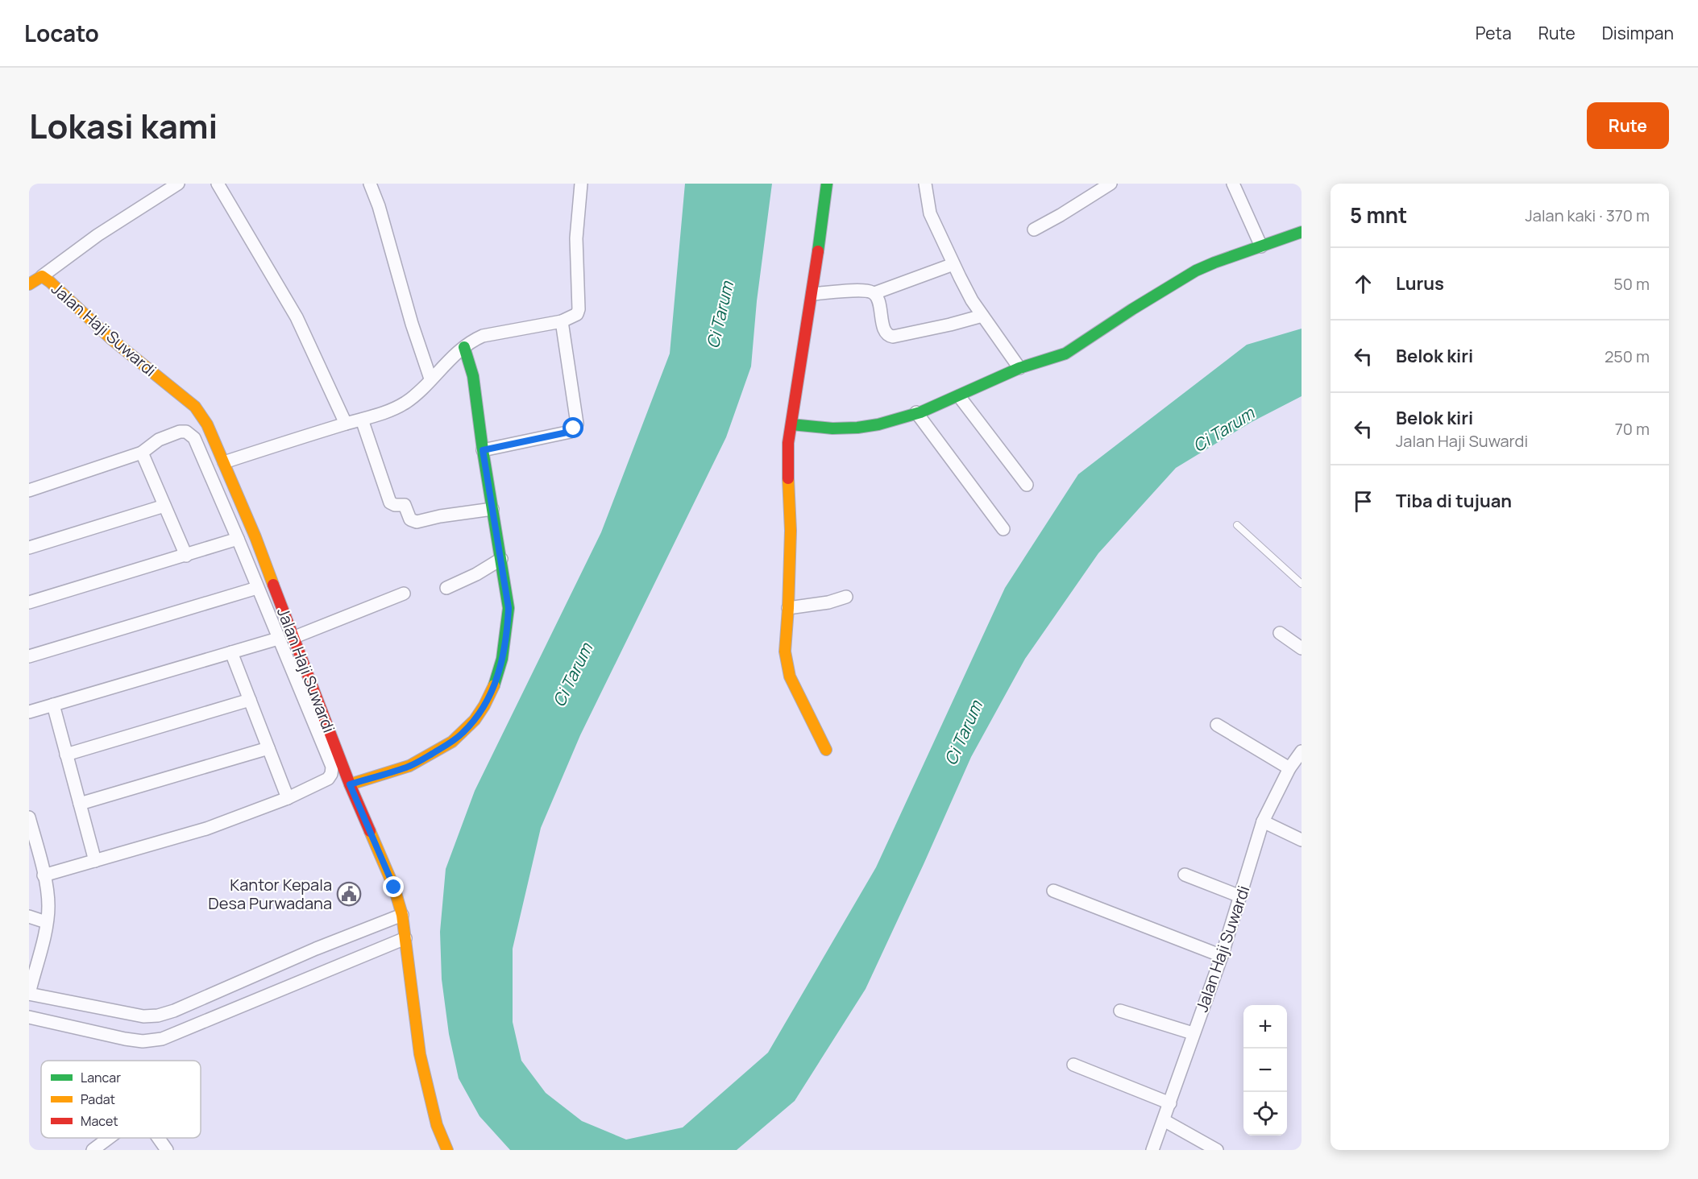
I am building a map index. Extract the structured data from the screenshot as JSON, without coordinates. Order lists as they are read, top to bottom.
{
  "streets": {
    "street": ["Jalan Haji Suwardi"]
  },
  "water": ["Ci Tarum"],
  "places": {
    "public building": ["Kantor Kepala Desa Purwadana"]
  },
  "legend": ["Lancar", "Padat", "Macet"],
  "page": {
    "header": "Locato",
    "nav": ["Peta", "Rute", "Disimpan"],
    "title": "Lokasi kami",
    "buttons": "Rute",
    "heading": ["5 mnt", "Jalan kaki · 370 m"],
    "list": [
      ["Lurus", "50 m"],
      ["Belok kiri", "250 m"],
      ["Belok kiri", "Jalan Haji Suwardi", "70 m"],
      "Tiba di tujuan"
    ],
    "map_buttons": ["+", "−"]
  }
}
